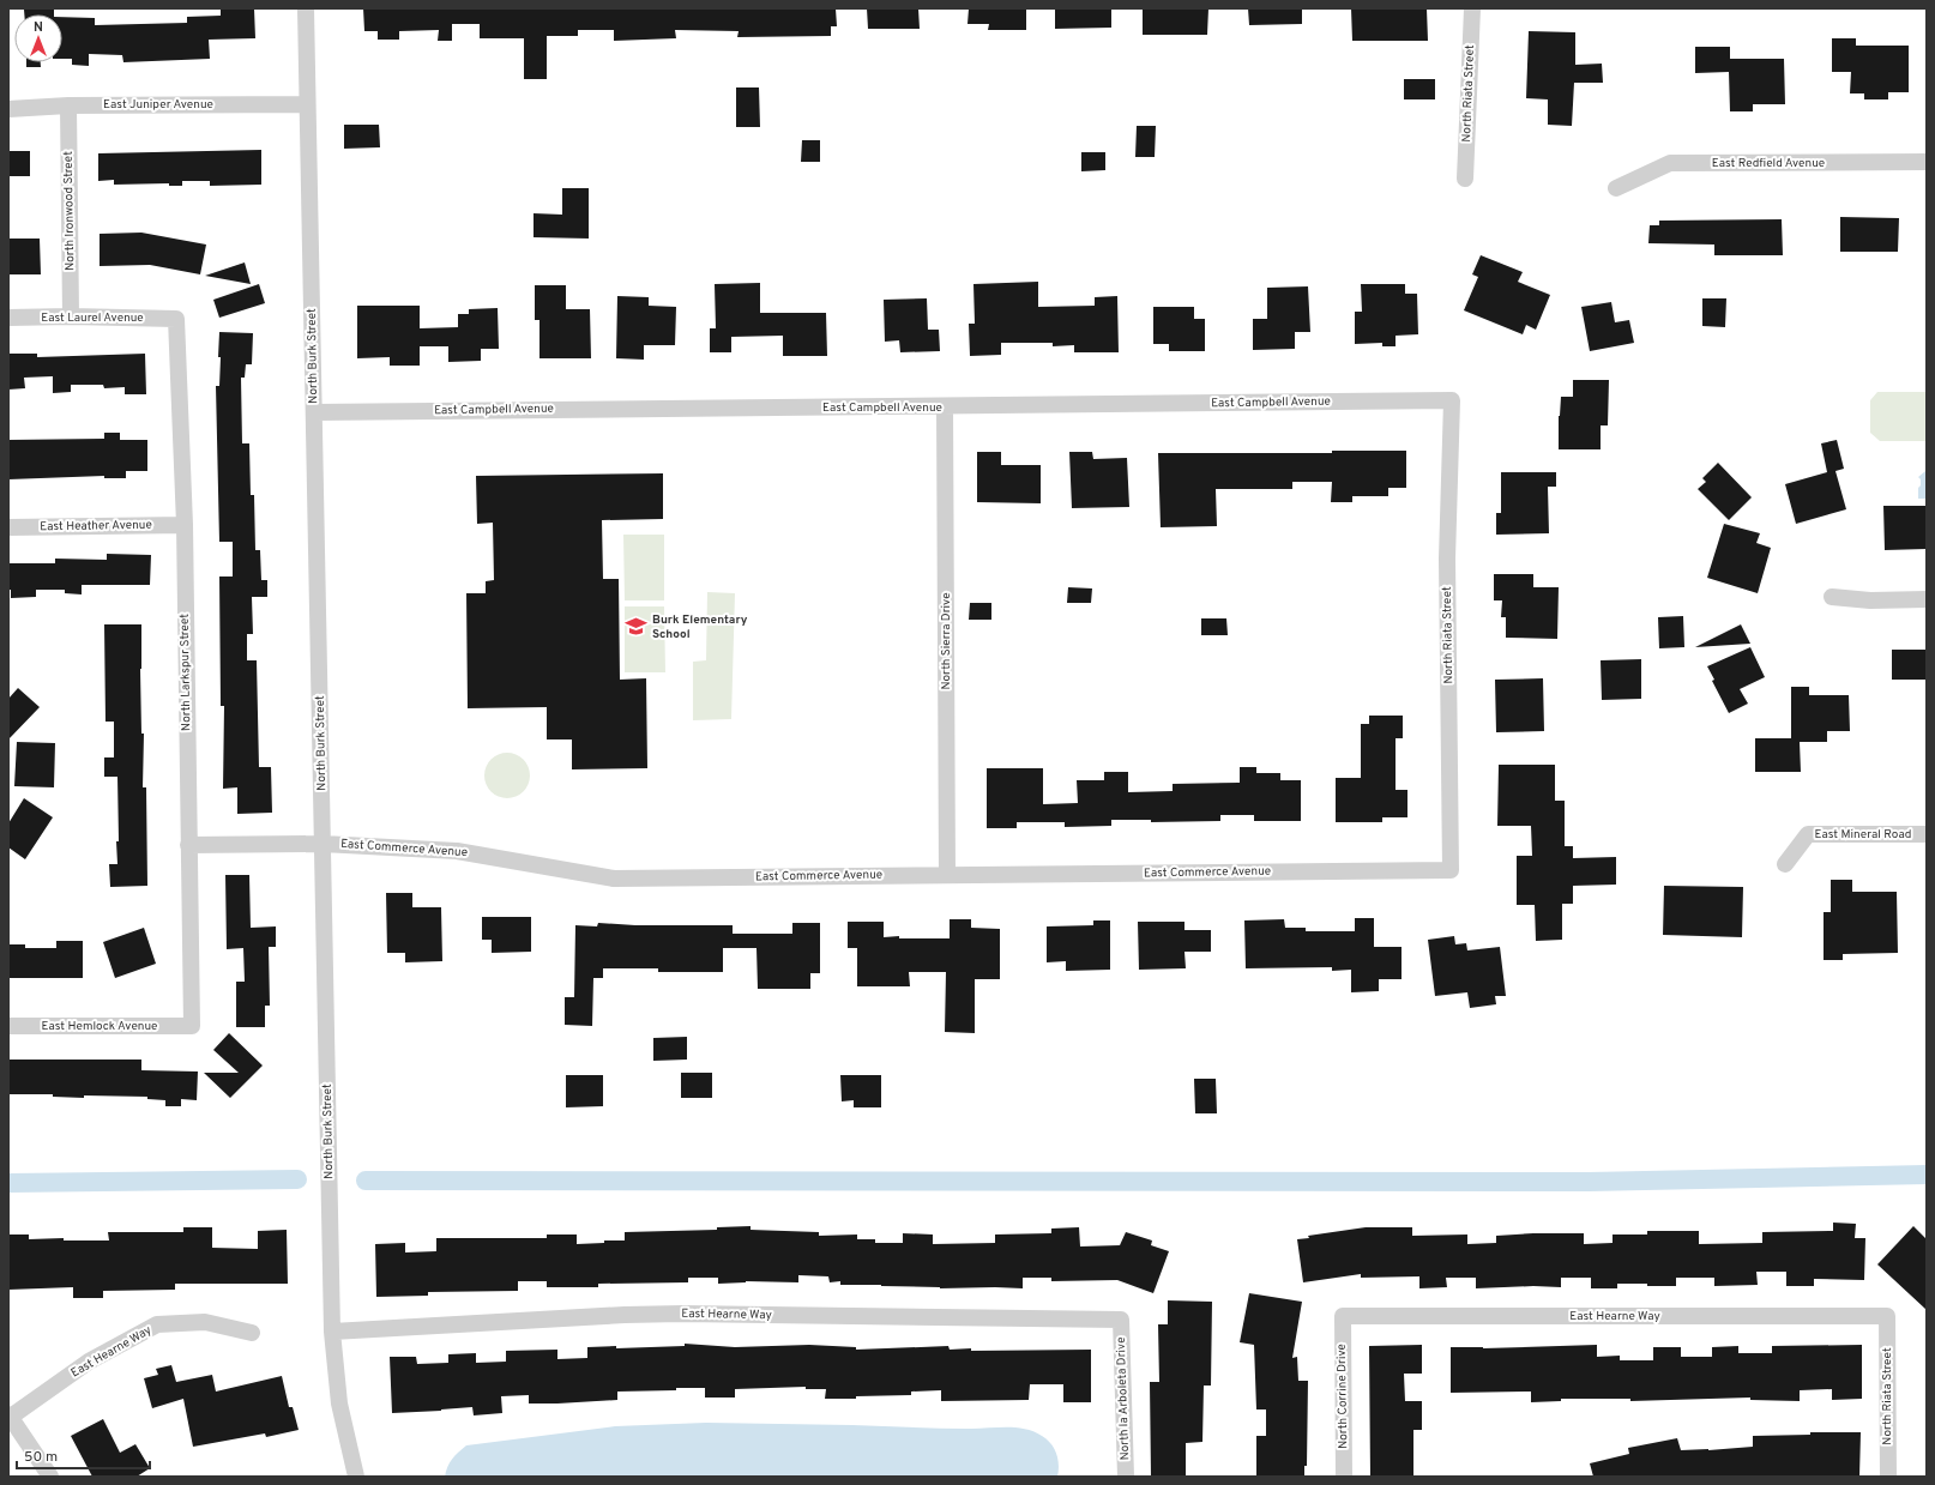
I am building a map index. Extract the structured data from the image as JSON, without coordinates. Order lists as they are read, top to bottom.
{
  "streets": {
    "street": [
      "North Riata Street",
      "East Juniper Avenue",
      "East Redfield Avenue",
      "North Ironwood Street",
      "East Laurel Avenue",
      "North Burk Street",
      "East Campbell Avenue",
      "East Heather Avenue",
      "North Sierra Drive",
      "North Larkspur Street",
      "East Mineral Road",
      "East Commerce Avenue",
      "East Hemlock Avenue",
      "East Hearne Way",
      "North Corrine Drive",
      "North la Arboleta Drive"
    ]
  },
  "crossings": [
    ["North Riata Street", "East Campbell Avenue"],
    ["North Riata Street", "East Commerce Avenue"],
    ["North Riata Street", "East Hearne Way"],
    ["East Juniper Avenue", "North Ironwood Street"],
    ["East Juniper Avenue", "North Burk Street"],
    ["North Ironwood Street", "East Laurel Avenue"],
    ["East Laurel Avenue", "North Larkspur Street"],
    ["North Burk Street", "East Campbell Avenue"],
    ["North Burk Street", "East Commerce Avenue"],
    ["North Burk Street", "East Hearne Way"],
    ["East Campbell Avenue", "North Sierra Drive"],
    ["East Heather Avenue", "North Larkspur Street"],
    ["North Sierra Drive", "East Commerce Avenue"],
    ["North Larkspur Street", "East Commerce Avenue"],
    ["North Larkspur Street", "East Hemlock Avenue"],
    ["East Hearne Way", "North Corrine Drive"],
    ["East Hearne Way", "North la Arboleta Drive"]
  ],
  "places": {
    "school or university": ["Burk Elementary School"]
  },
  "scale_bar": "50 m",
  "north": "top"
}
